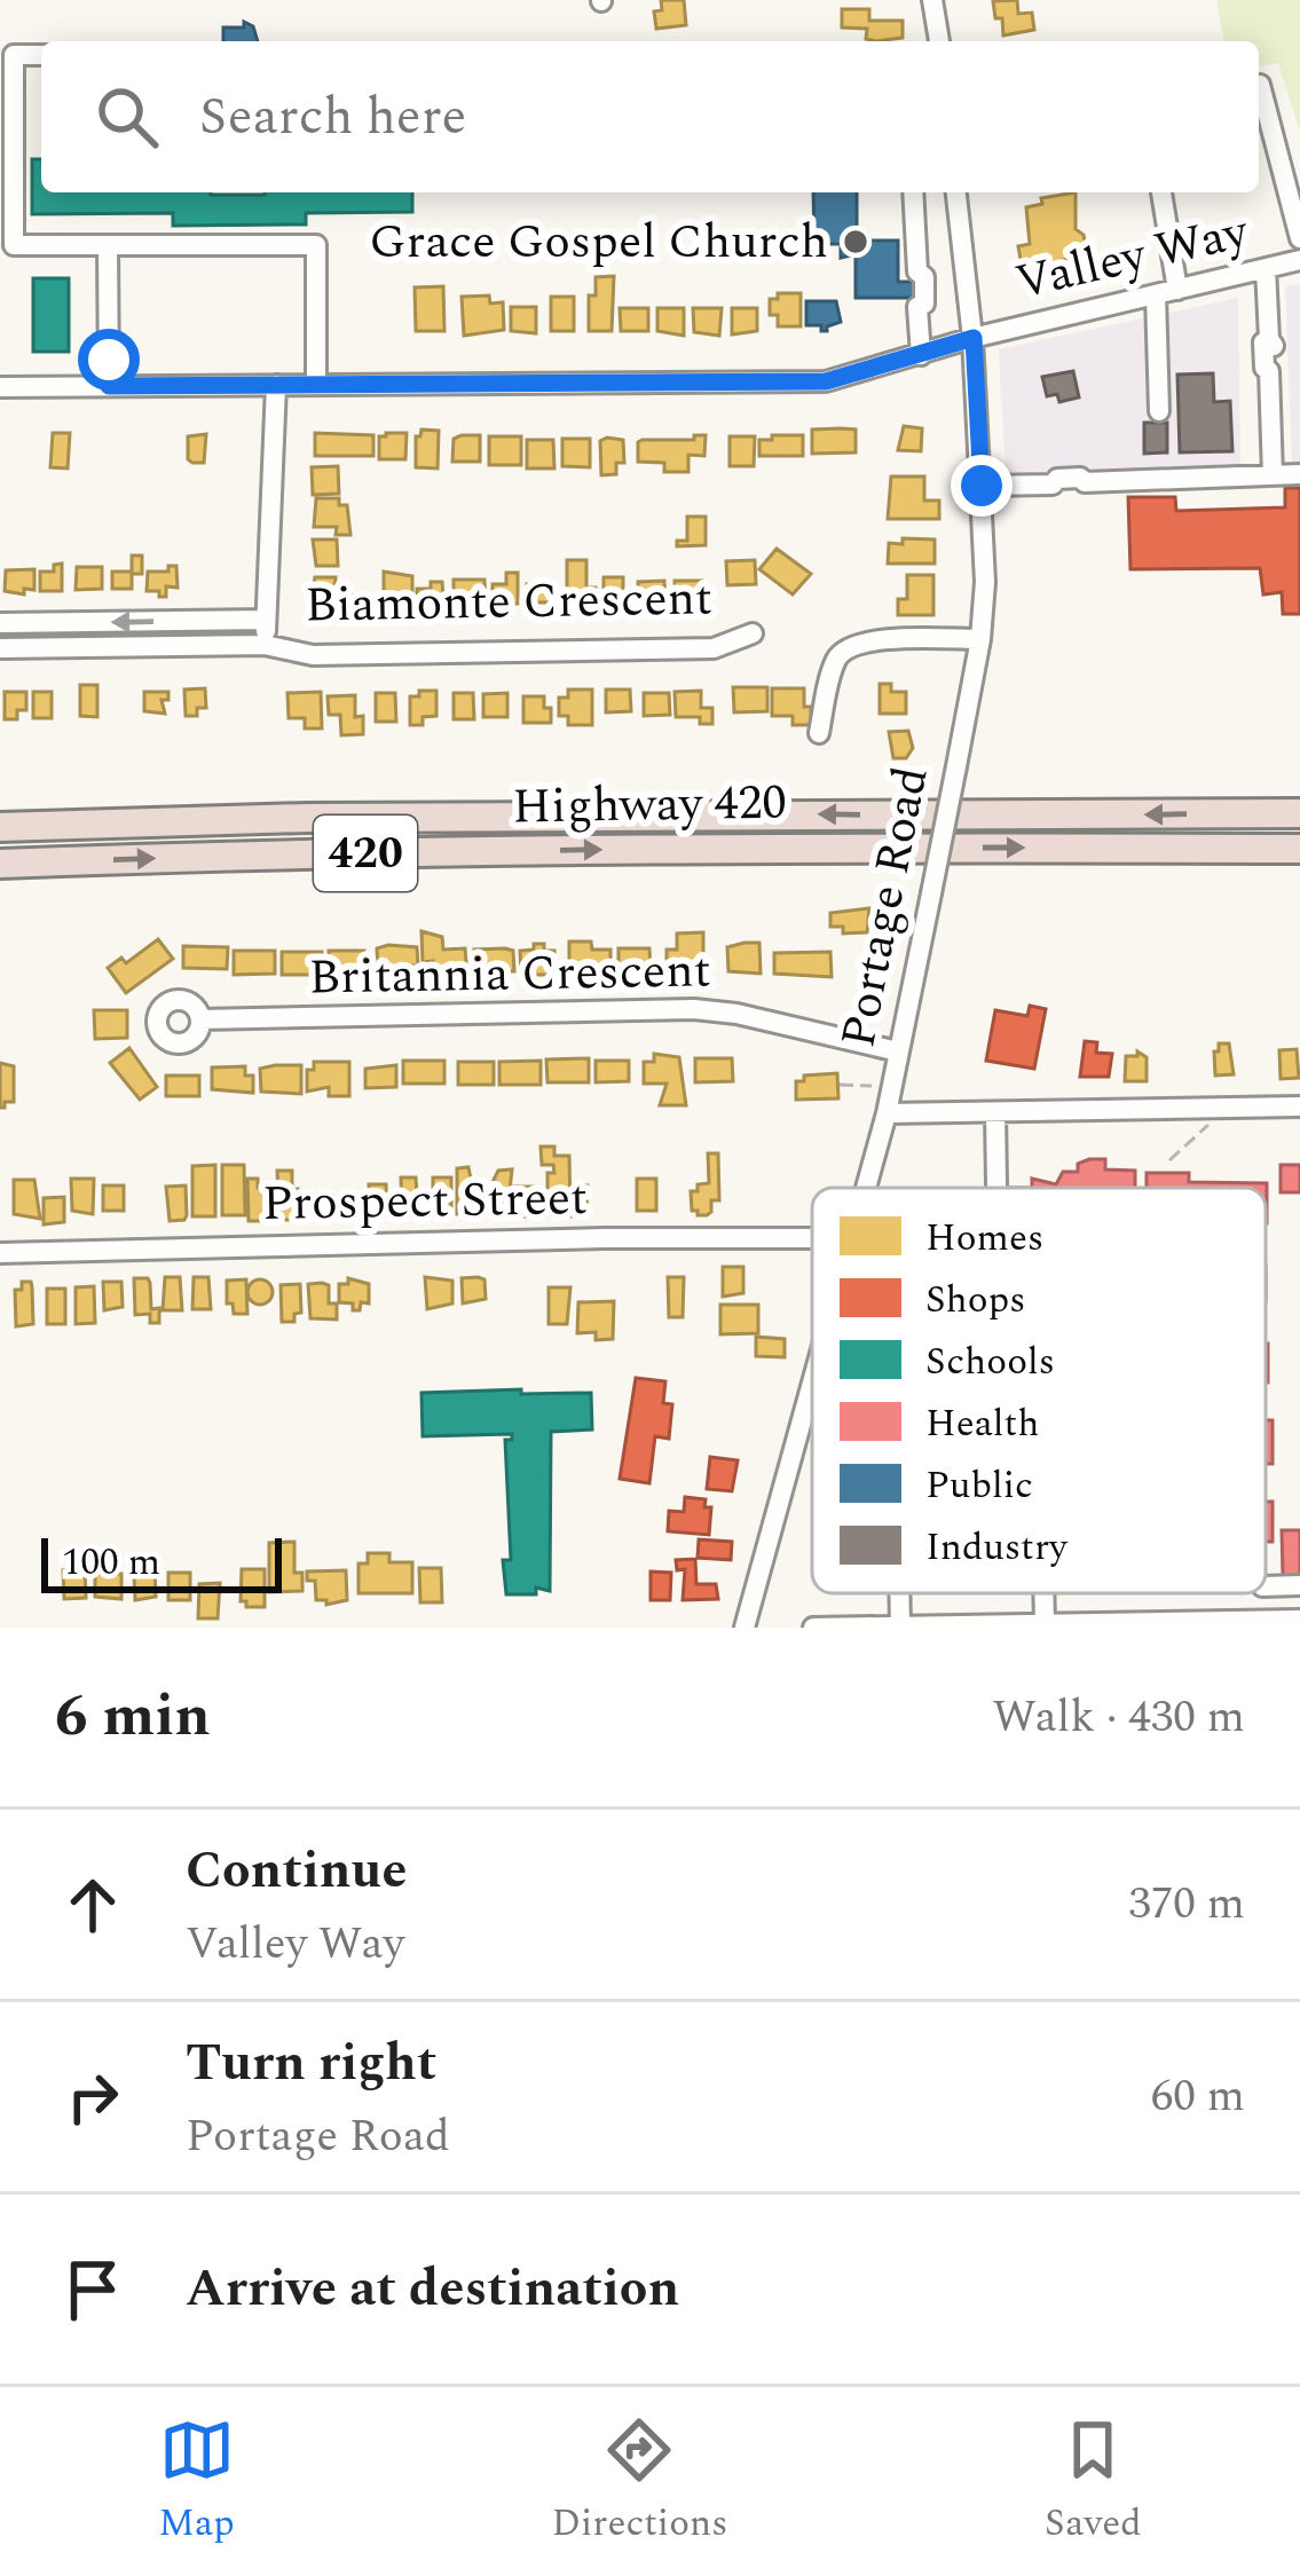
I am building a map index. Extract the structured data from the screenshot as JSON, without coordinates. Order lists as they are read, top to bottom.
{
  "streets": {
    "highway": ["Highway 420", "420"],
    "street": [
      "Valley Way",
      "Biamonte Crescent",
      "Portage Road",
      "Britannia Crescent",
      "Prospect Street"
    ]
  },
  "crossings": [
    ["Valley Way", "Portage Road"],
    ["Portage Road", "Britannia Crescent"]
  ],
  "places": ["Grace Gospel Church"],
  "legend": [
    "Homes",
    "Shops",
    "Schools",
    "Health",
    "Public",
    "Industry"
  ],
  "scale_bar": "100 m",
  "page": {
    "search": "Search here",
    "scale": "100 m",
    "heading": ["6 min", "Walk · 430 m"],
    "list": [
      ["Continue", "Valley Way", "370 m"],
      ["Turn right", "Portage Road", "60 m"],
      "Arrive at destination"
    ],
    "nav": ["Map", "Directions", "Saved"]
  }
}
